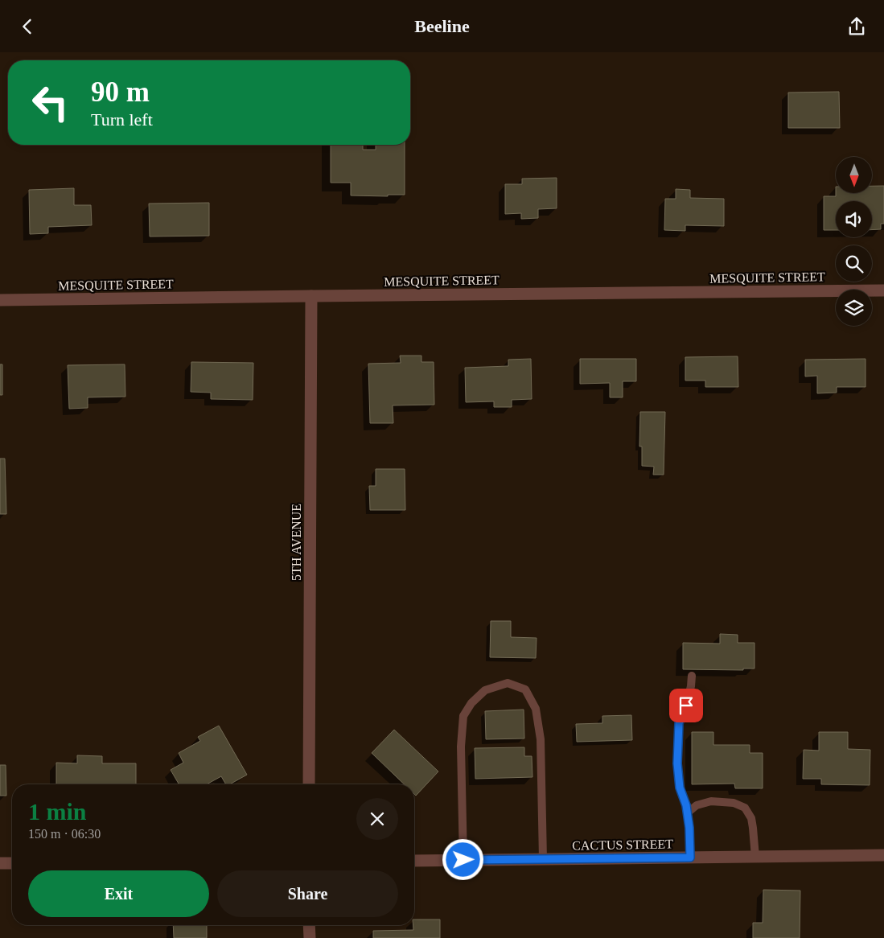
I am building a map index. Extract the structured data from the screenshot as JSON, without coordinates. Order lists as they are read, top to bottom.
{
  "streets": {
    "street": ["MESQUITE STREET", "5TH AVENUE", "CACTUS STREET"]
  },
  "crossings": [
    ["MESQUITE STREET", "5TH AVENUE"]
  ],
  "north": "bottom",
  "page": {
    "header": "Beeline",
    "turn": ["90 m", "Turn left"],
    "heading": ["1 min", "150 m · 06:30"],
    "buttons": ["Exit", "Share"]
  }
}
